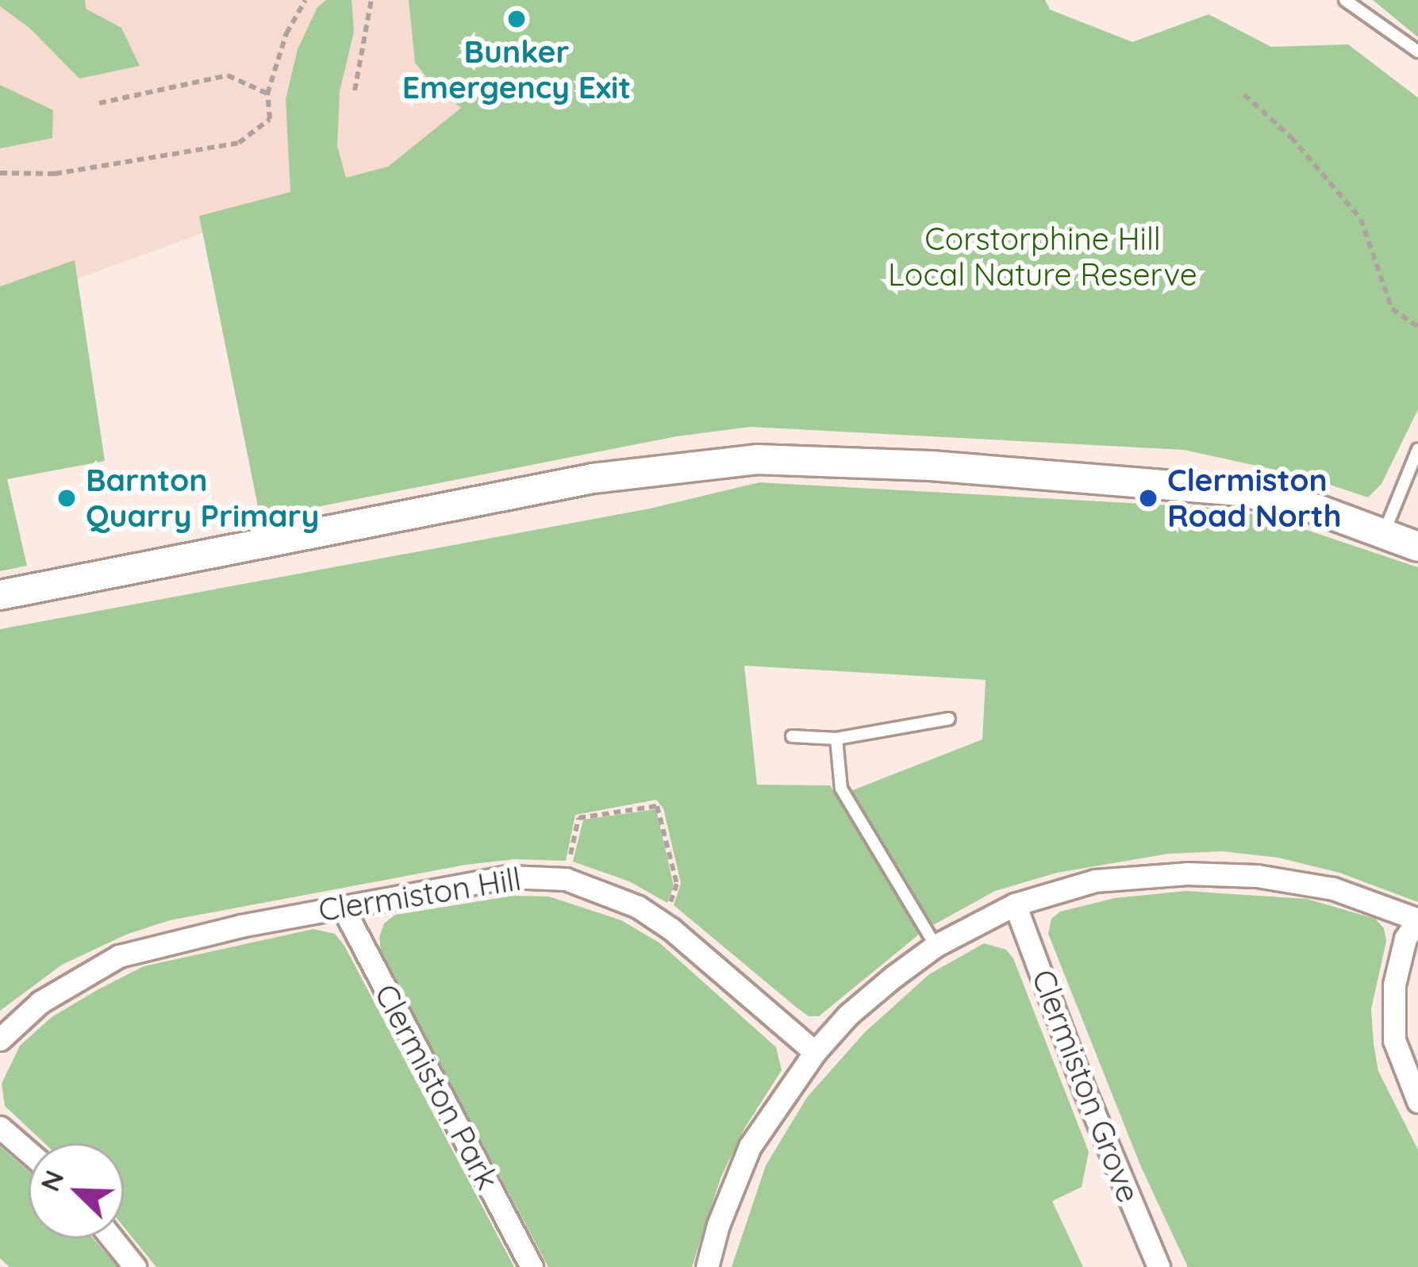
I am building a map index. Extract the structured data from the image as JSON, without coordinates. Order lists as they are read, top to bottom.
{
  "streets": {
    "street": ["Clermiston Hill", "Clermiston Grove", "Clermiston Park"]
  },
  "crossings": [
    ["Clermiston Hill", "Clermiston Park"]
  ],
  "parks": ["Corstorphine Hill Local Nature Reserve"],
  "places": ["Bunker Emergency Exit", "Barnton Quarry Primary", "Clermiston Road North"],
  "north": "top left"
}
